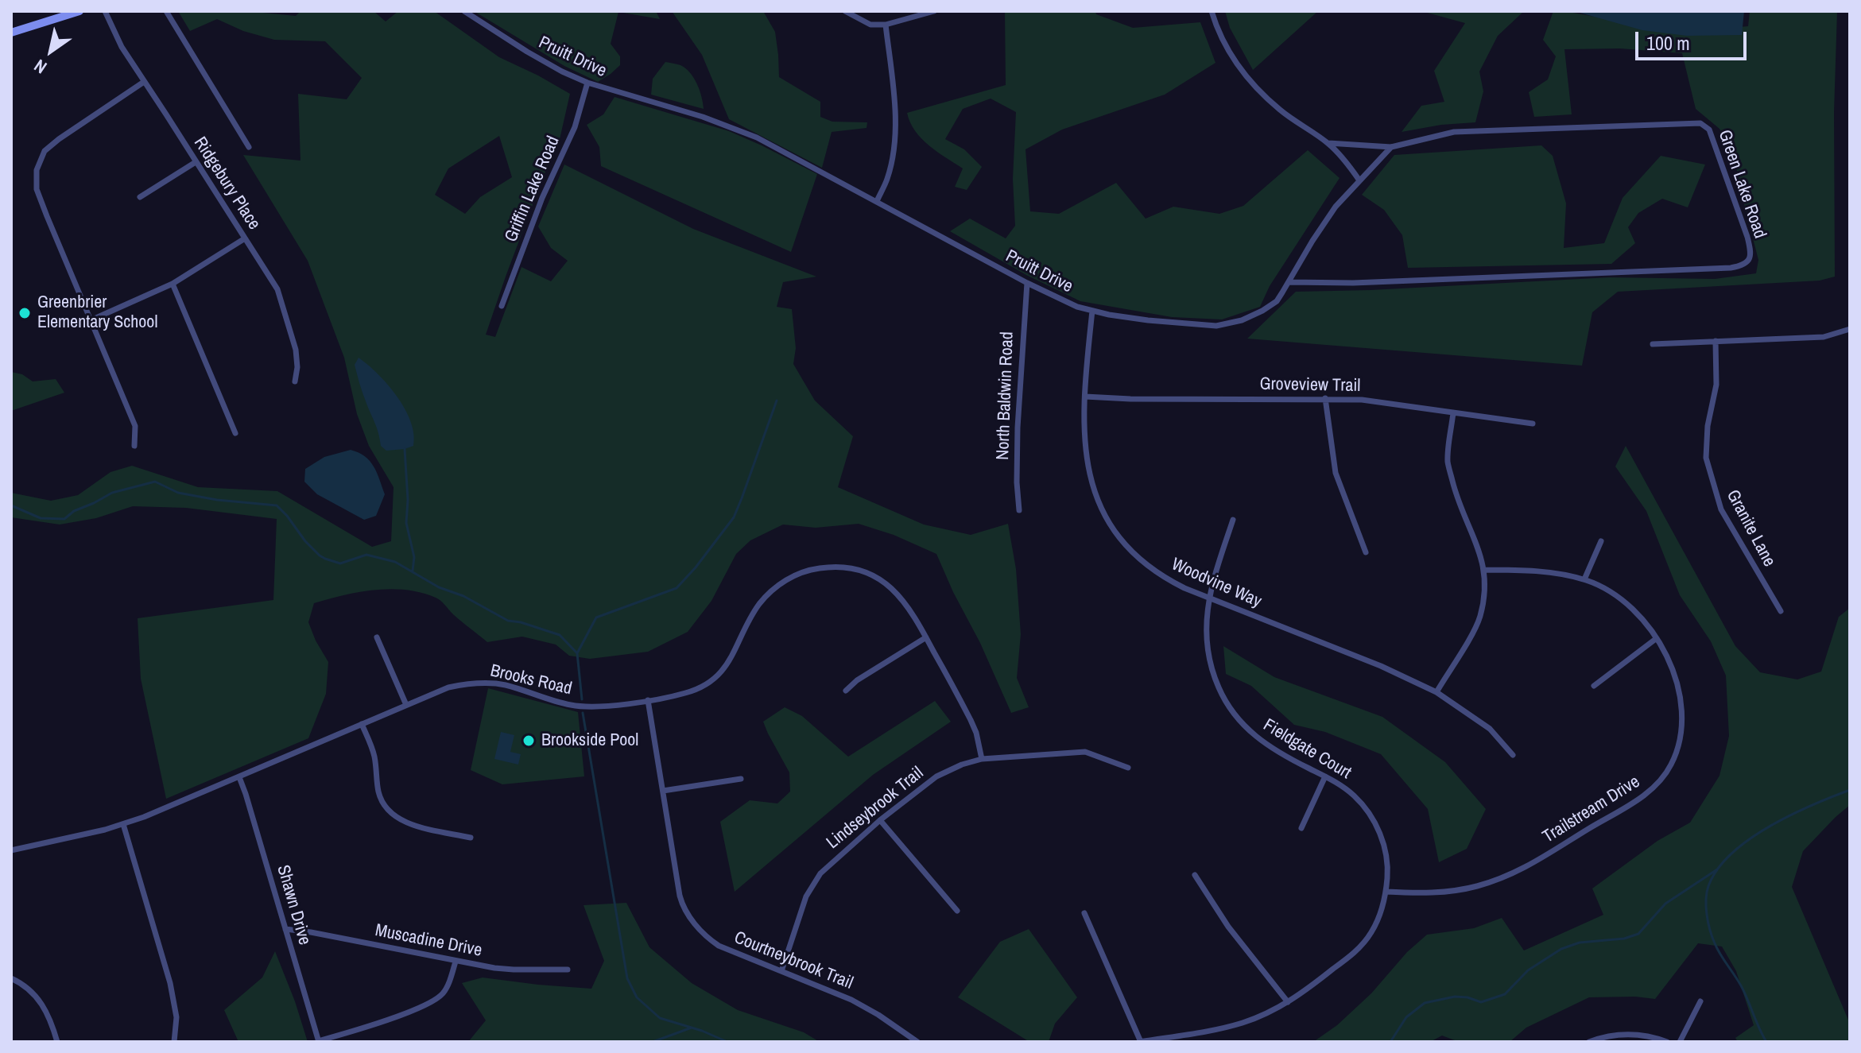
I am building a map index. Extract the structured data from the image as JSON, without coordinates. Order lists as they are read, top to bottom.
{
  "streets": {
    "street": [
      "Pruitt Drive",
      "Ridgebury Place",
      "Green Lake Road",
      "Griffin Lake Road",
      "Groveview Trail",
      "North Baldwin Road",
      "Granite Lane",
      "Woodvine Way",
      "Brooks Road",
      "Fieldgate Court",
      "Lindseybrook Trail",
      "Trailstream Drive",
      "Shawn Drive",
      "Muscadine Drive",
      "Courtneybrook Trail"
    ]
  },
  "crossings": [
    ["Pruitt Drive", "Green Lake Road"],
    ["Pruitt Drive", "Griffin Lake Road"],
    ["Pruitt Drive", "North Baldwin Road"],
    ["Pruitt Drive", "Woodvine Way"],
    ["Groveview Trail", "Woodvine Way"],
    ["Woodvine Way", "Fieldgate Court"],
    ["Brooks Road", "Lindseybrook Trail"],
    ["Brooks Road", "Shawn Drive"],
    ["Brooks Road", "Courtneybrook Trail"],
    ["Fieldgate Court", "Trailstream Drive"],
    ["Lindseybrook Trail", "Courtneybrook Trail"],
    ["Shawn Drive", "Muscadine Drive"]
  ],
  "places": ["Greenbrier Elementary School", "Brookside Pool"],
  "scale_bar": "100 m",
  "north": "bottom left"
}
